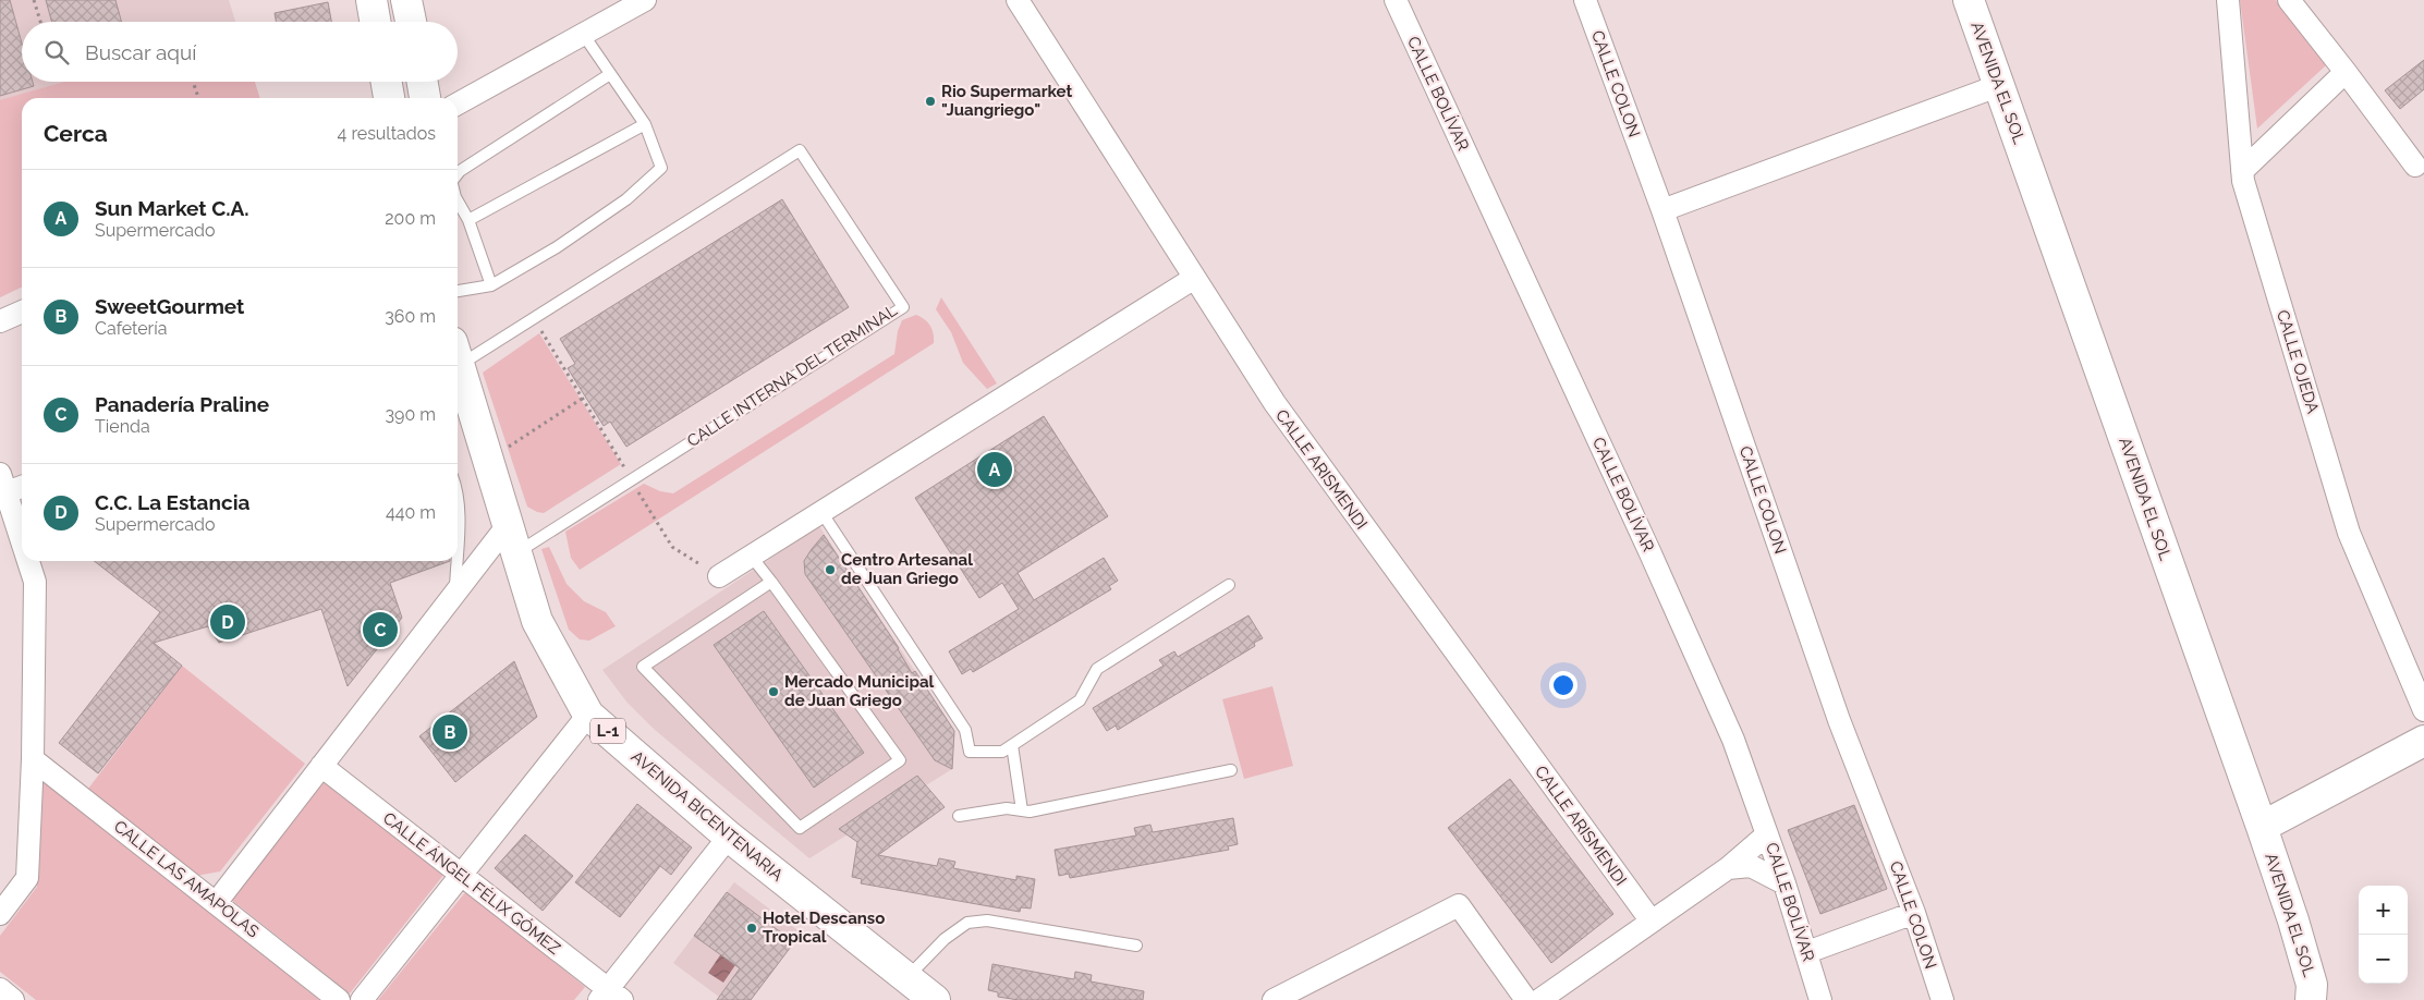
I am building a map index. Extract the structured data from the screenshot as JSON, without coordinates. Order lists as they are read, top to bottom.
{
  "streets": {
    "street": [
      "AVENIDA EL SOL",
      "CALLE COLON",
      "CALLE BOLÍVAR",
      "CALLE OJEDA",
      "CALLE ARISMENDI",
      "L-1",
      "AVENIDA BICENTENARIA",
      "CALLE LAS AMAPOLAS",
      "CALLE ÁNGEL FÉLIX GÓMEZ"
    ],
    "lane": ["CALLE INTERNA DEL TERMINAL"]
  },
  "crossings": [
    ["CALLE INTERNA DEL TERMINAL", "AVENIDA BICENTENARIA"]
  ],
  "places": [
    "Rio Supermarket \"Juangriego\"",
    "Centro Artesanal de Juan Griego",
    "Mercado Municipal de Juan Griego",
    "Hotel Descanso Tropical"
  ],
  "page": {
    "search": "Buscar aquí",
    "heading": ["Cerca", "4 resultados"],
    "list": [
      {
        "mark": "A",
        "name": "Sun Market C.A.",
        "note": "Supermercado",
        "value": "200 m"
      },
      {
        "mark": "B",
        "name": "SweetGourmet",
        "note": "Cafetería",
        "value": "360 m"
      },
      {
        "mark": "C",
        "name": "Panadería Praline",
        "note": "Tienda",
        "value": "390 m"
      },
      {
        "mark": "D",
        "name": "C.C. La Estancia",
        "note": "Supermercado",
        "value": "440 m"
      }
    ],
    "pins": [
      "A",
      "D",
      "C",
      "B"
    ],
    "map_buttons": ["+", "−"]
  }
}
